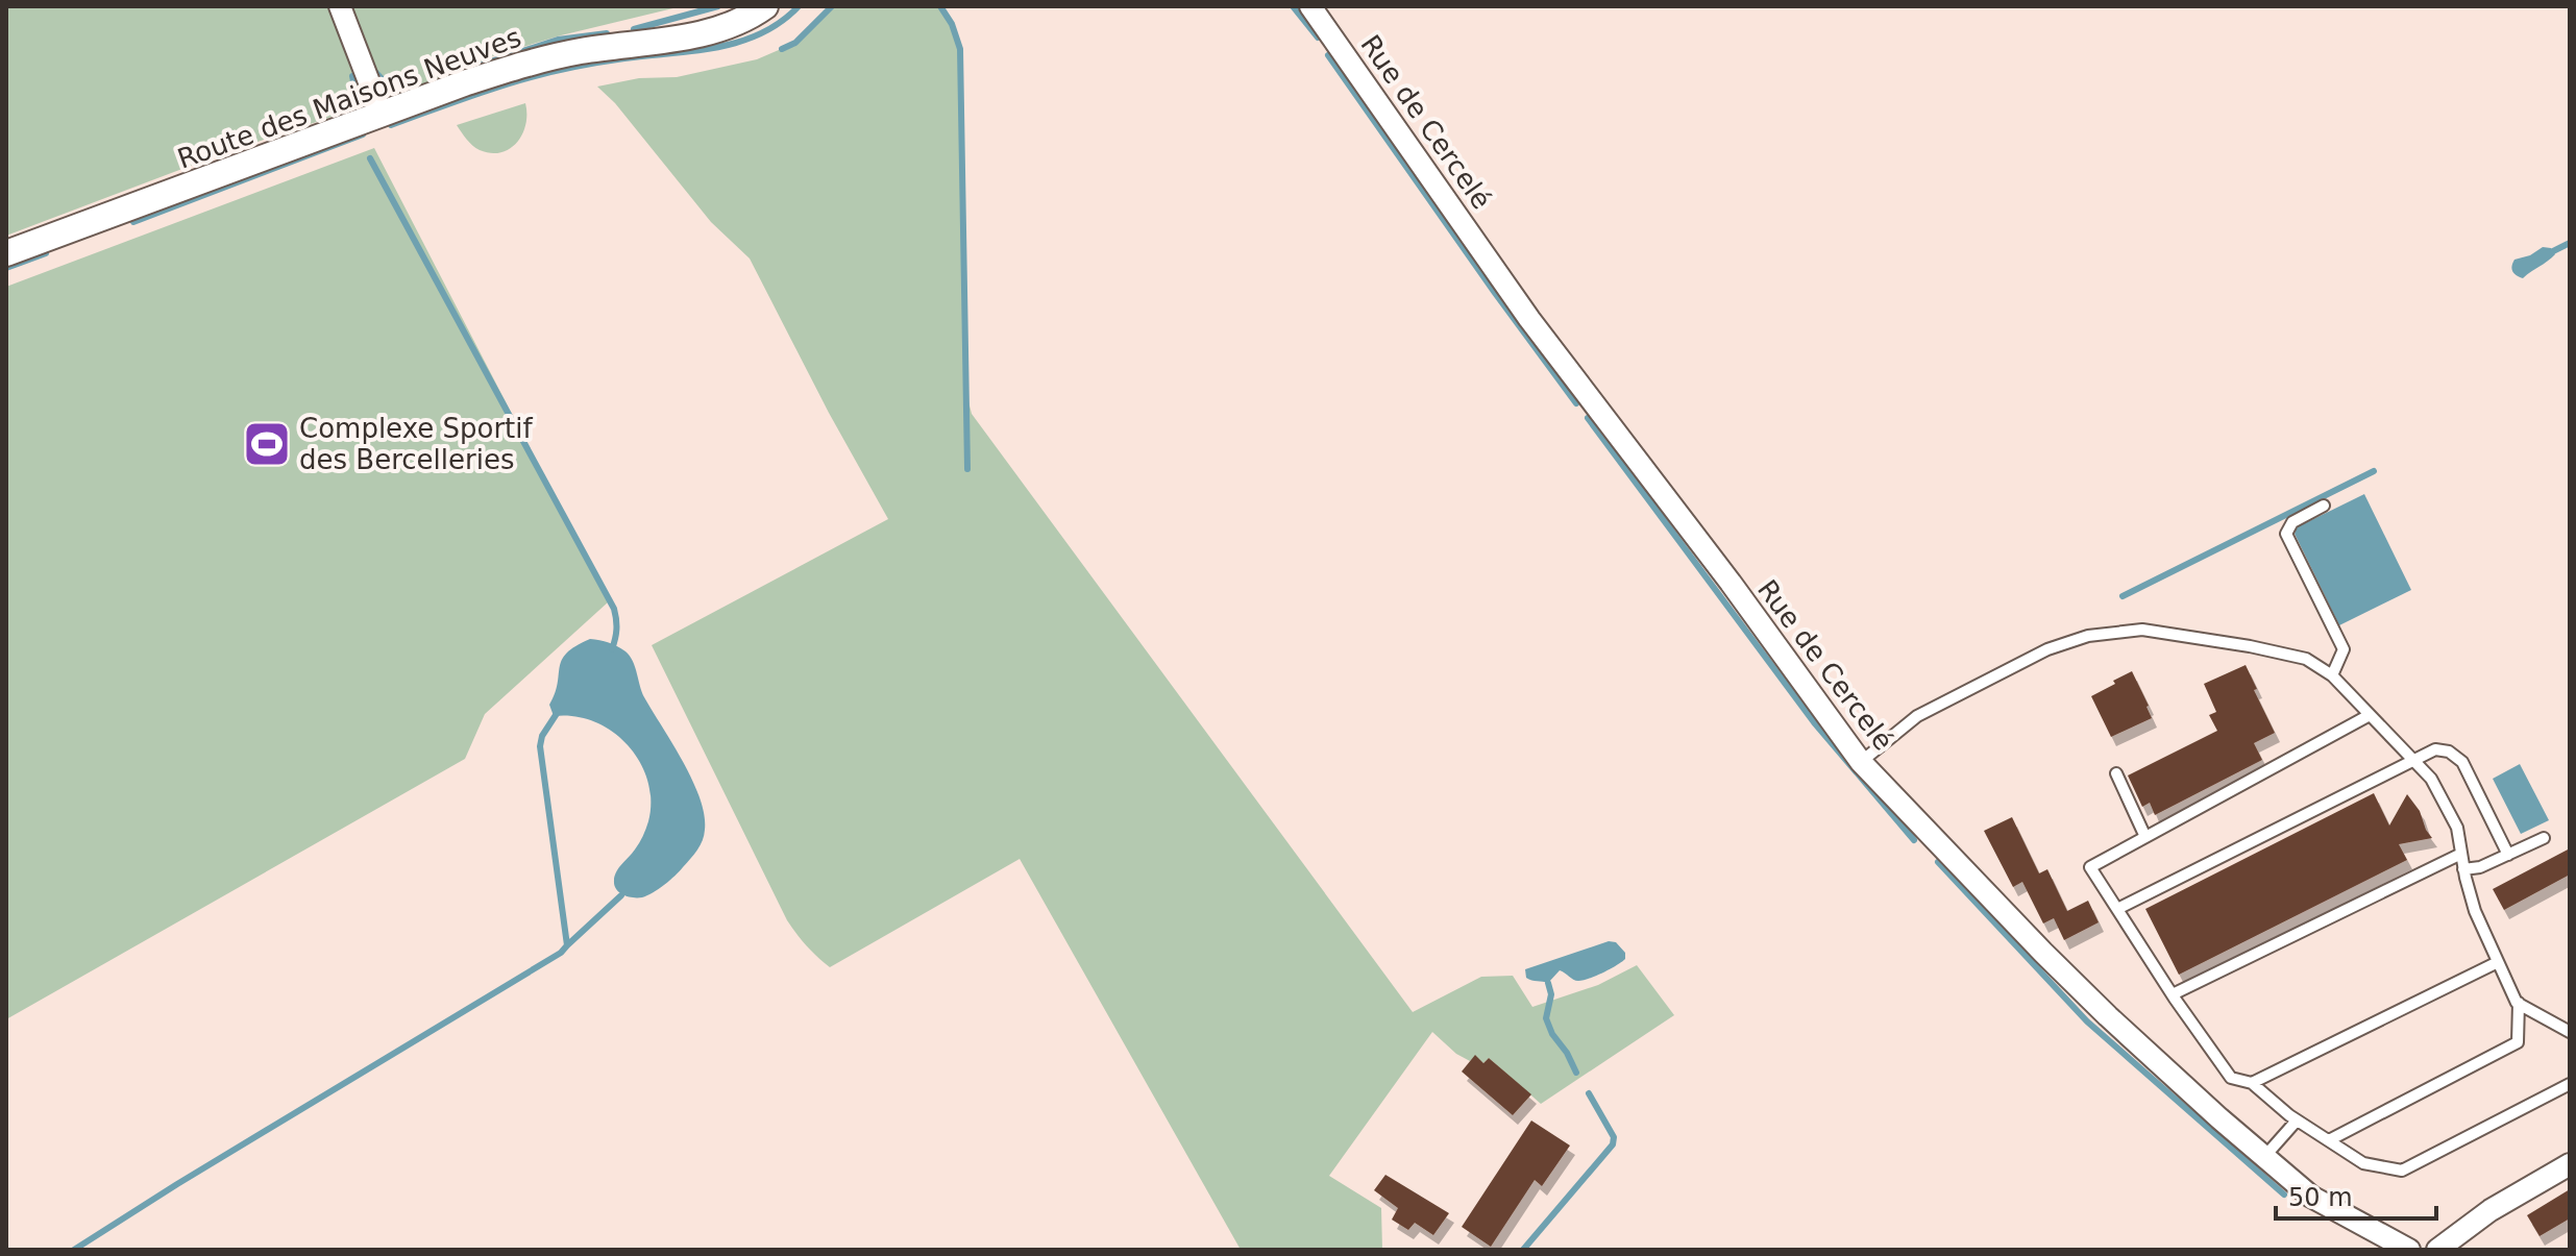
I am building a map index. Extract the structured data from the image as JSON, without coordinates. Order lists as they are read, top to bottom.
{
  "streets": {
    "street": ["Route des Maisons Neuves", "Rue de Cercelé"]
  },
  "places": {
    "sports": ["Complexe Sportif des Bercelleries"]
  },
  "scale_bar": "50 m"
}
